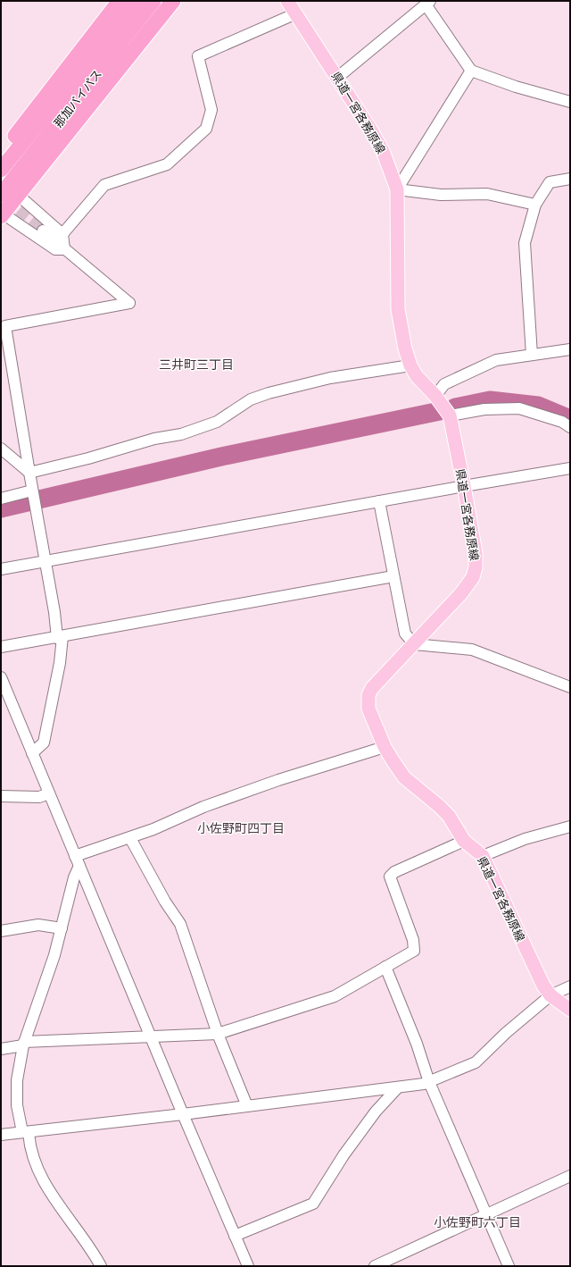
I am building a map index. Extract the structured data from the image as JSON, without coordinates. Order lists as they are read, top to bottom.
{
  "streets": {
    "highway": ["那加バイパス"],
    "main road": ["県道一宮各務原線"]
  },
  "districts": ["三井町三丁目", "小佐野町四丁目", "小佐野町六丁目"]
}
